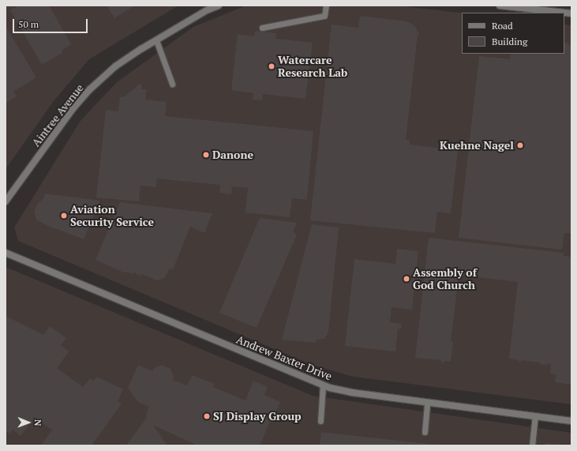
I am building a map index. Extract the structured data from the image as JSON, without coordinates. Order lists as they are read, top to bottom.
{
  "streets": {
    "street": ["Aintree Avenue", "Andrew Baxter Drive"]
  },
  "places": [
    "Watercare Research Lab",
    "Kuehne Nagel",
    "Danone",
    "Aviation Security Service",
    "Assembly of God Church",
    "SJ Display Group"
  ],
  "legend": ["Road", "Building"],
  "scale_bar": "50 m",
  "north": "right"
}
